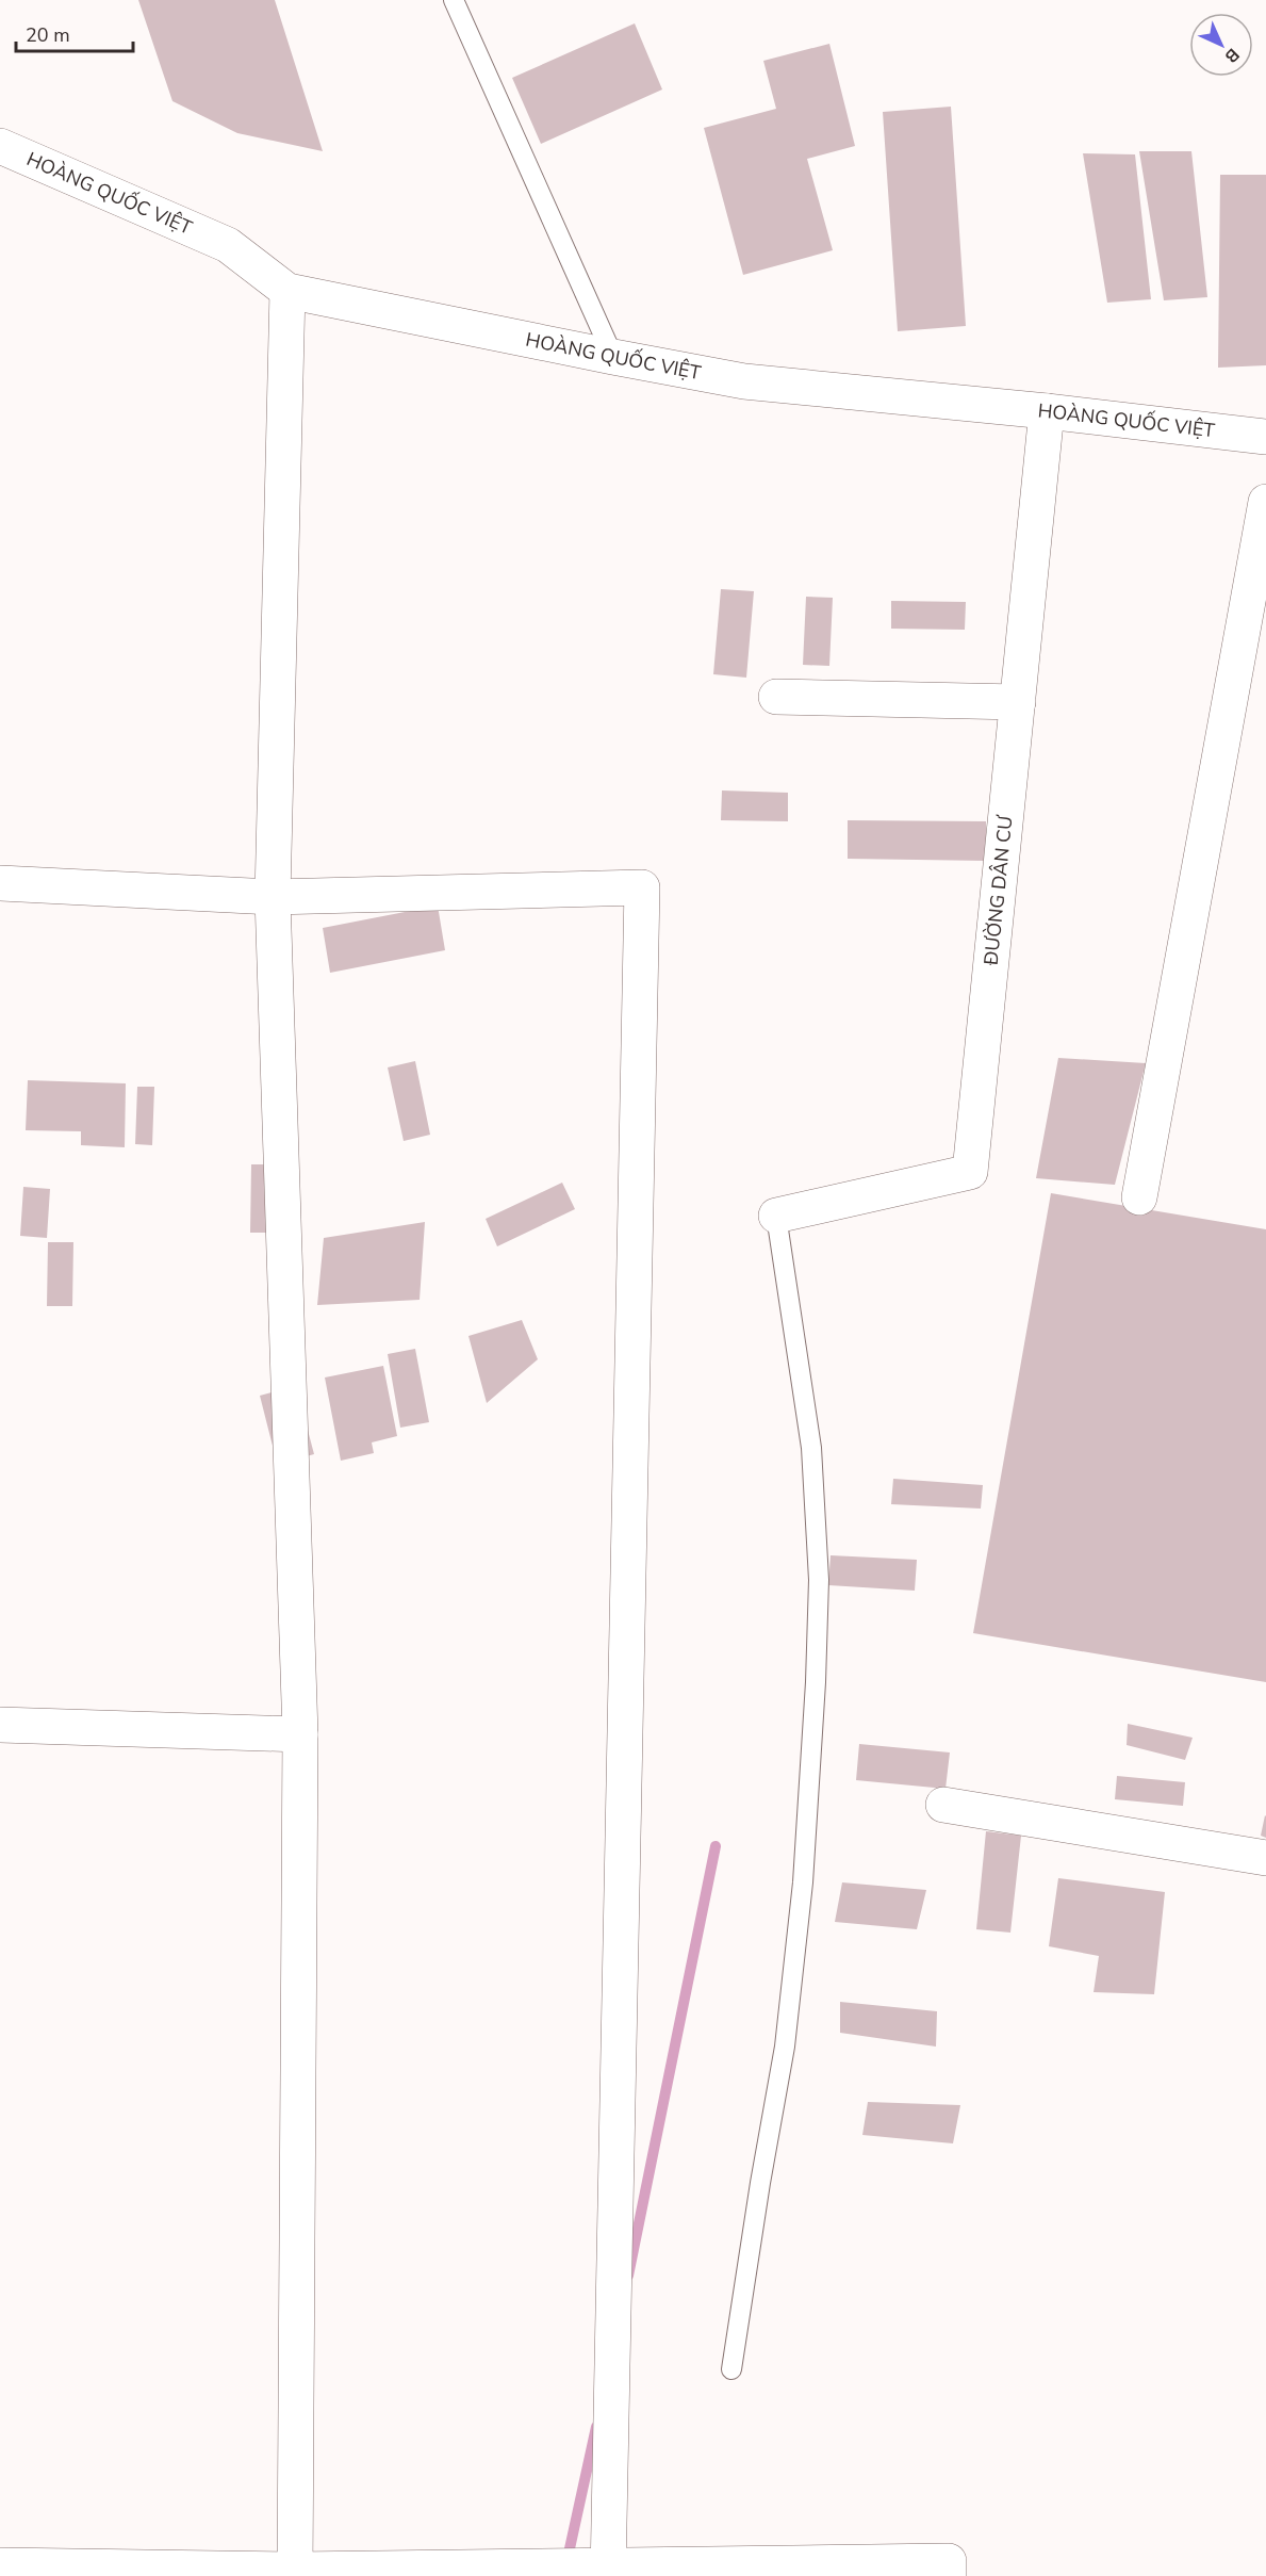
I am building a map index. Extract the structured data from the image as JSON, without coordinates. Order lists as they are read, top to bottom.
{
  "streets": {
    "street": ["HOÀNG QUỐC VIỆT", "ĐƯỜNG DÂN CƯ"]
  },
  "crossings": [
    ["HOÀNG QUỐC VIỆT", "ĐƯỜNG DÂN CƯ"]
  ],
  "scale_bar": "20 m",
  "north": "bottom right"
}
